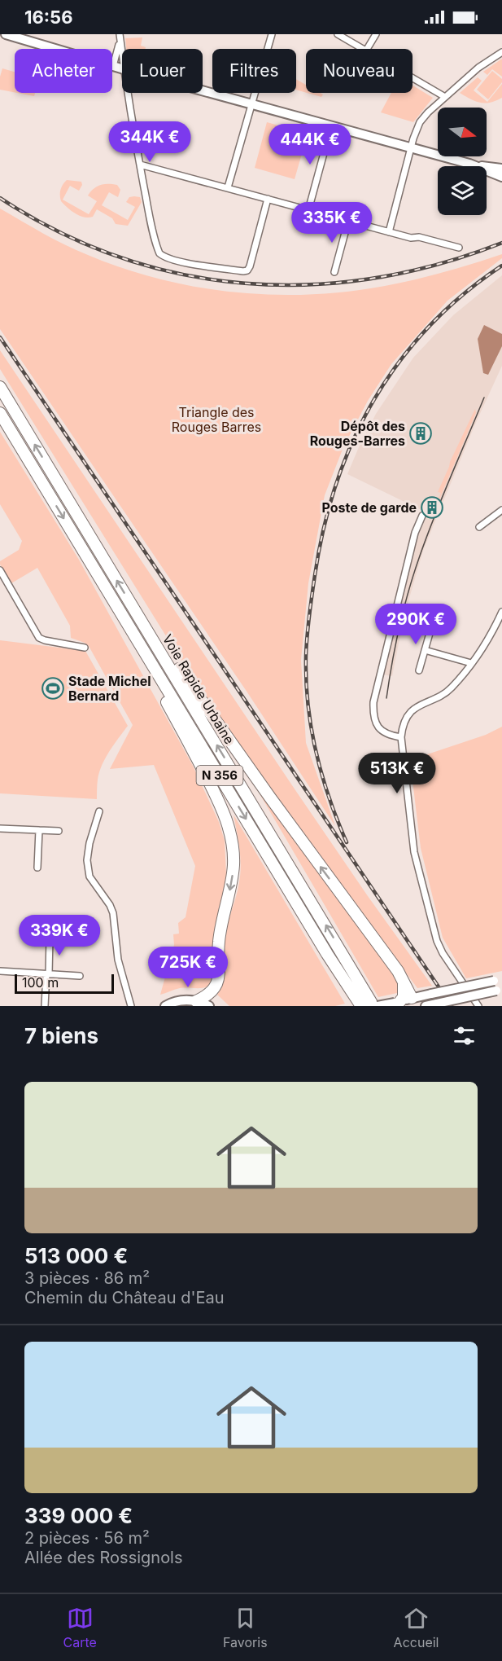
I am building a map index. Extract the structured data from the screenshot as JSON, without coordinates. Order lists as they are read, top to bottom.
{
  "streets": {
    "highway": ["Voie Rapide Urbaine", "N 356"]
  },
  "parks": ["Triangle des Rouges Barres"],
  "places": {
    "building": ["Dépôt des Rouges-Barres", "Poste de garde"],
    "sports": ["Stade Michel Bernard"]
  },
  "scale_bar": "100 m",
  "north": "right",
  "page": {
    "status": "16:56",
    "chip": [
      "Acheter",
      "Louer",
      "Filtres",
      "Nouveau"
    ],
    "price": [
      "344K €",
      "444K €",
      "335K €",
      "290K €",
      "513K €",
      "339K €",
      "725K €"
    ],
    "scale": "100 m",
    "heading": "7 biens",
    "list": [
      {
        "name": "513 000 €",
        "note": "3 pièces · 86 m² · Chemin du Château d'Eau"
      },
      {
        "name": "339 000 €",
        "note": "2 pièces · 56 m² · Allée des Rossignols"
      }
    ],
    "tabs": ["Carte", "Favoris", "Accueil"]
  }
}
